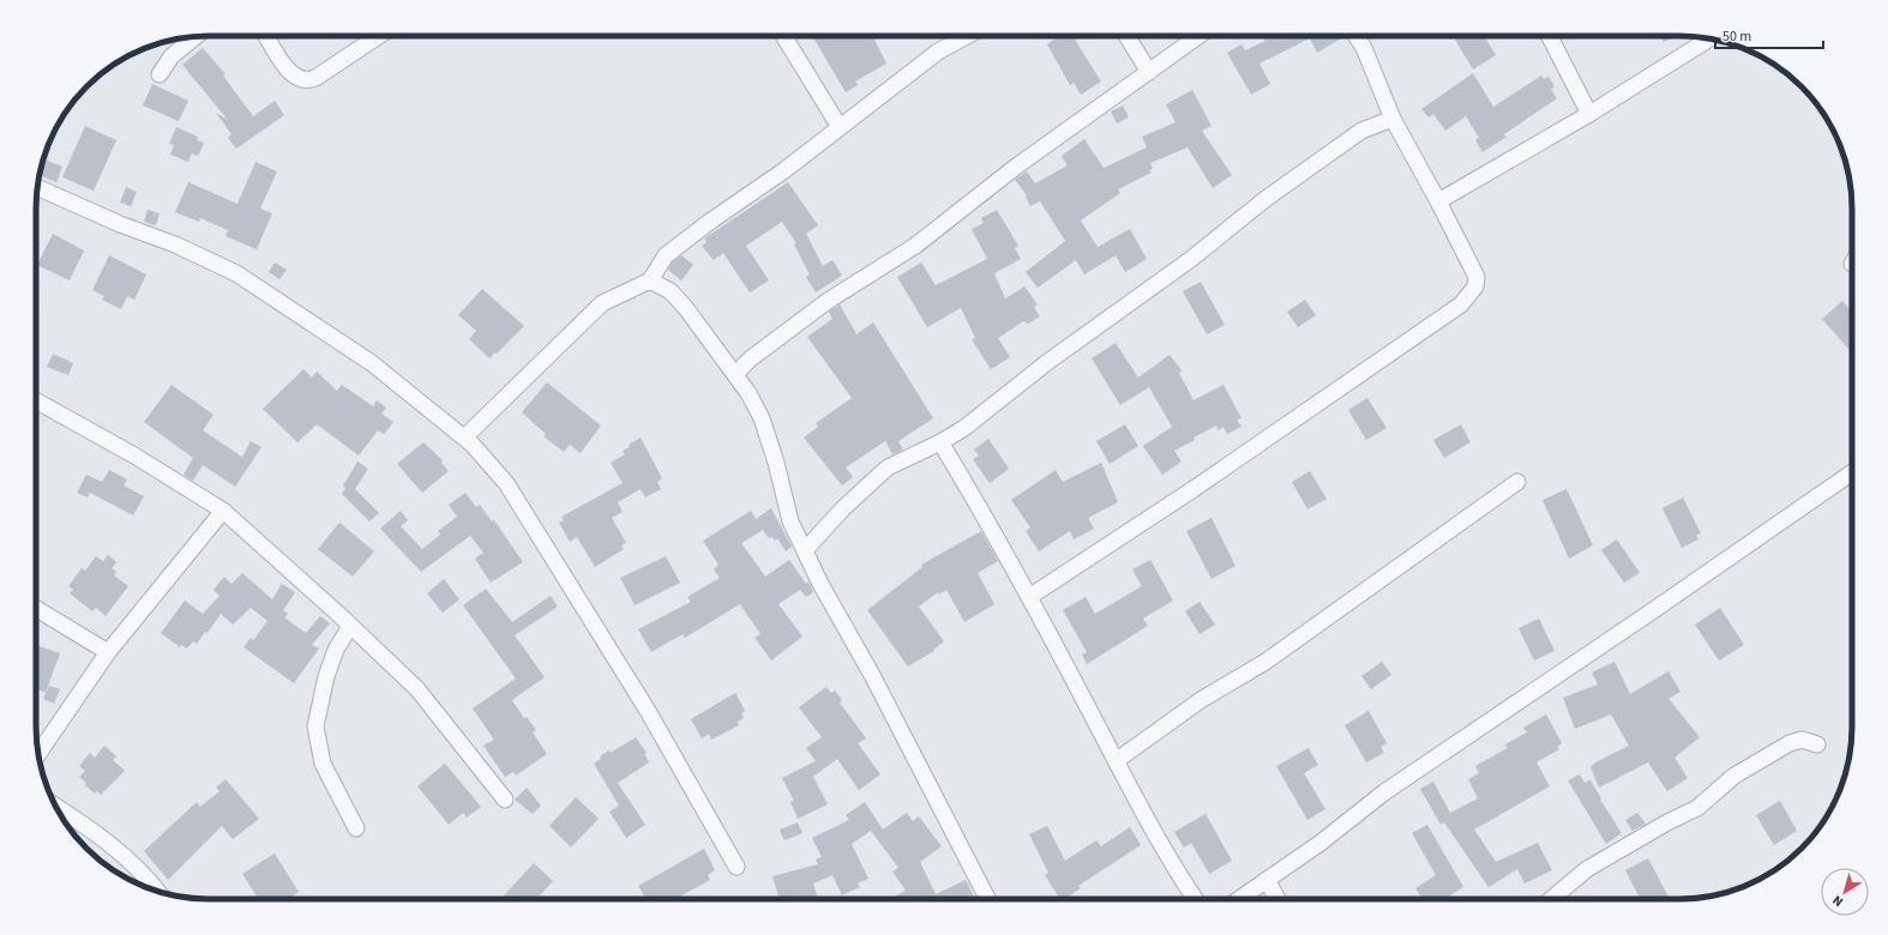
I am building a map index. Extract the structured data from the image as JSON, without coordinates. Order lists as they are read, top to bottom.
{
  "scale_bar": "50 m",
  "north": "bottom left"
}
